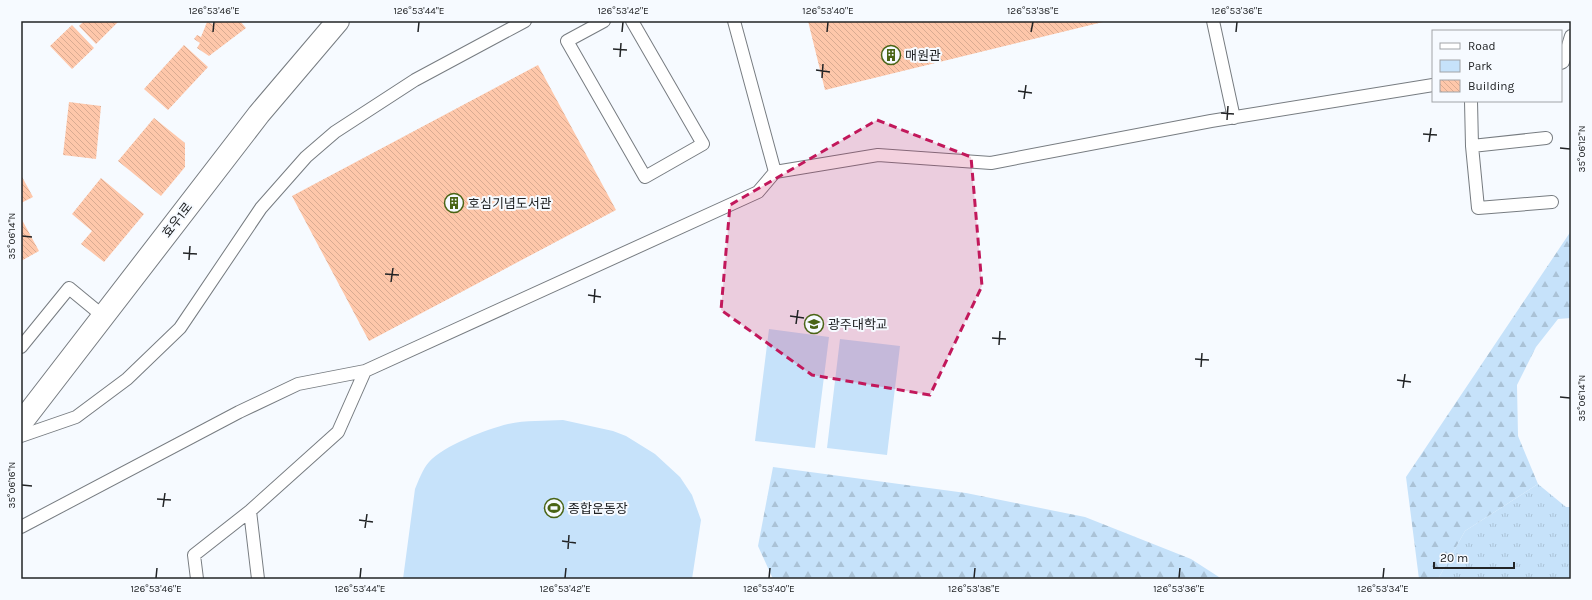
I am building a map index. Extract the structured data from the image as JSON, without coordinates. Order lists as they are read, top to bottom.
{
  "streets": {
    "street": ["효우1로"]
  },
  "places": {
    "building": ["매원관", "호심기념도서관"],
    "school or university": ["광주대학교"],
    "sports": ["종합운동장"]
  },
  "legend": ["Road", "Park", "Building"],
  "scale_bar": "20 m",
  "coordinates": [
    "126°53'46\"E",
    "126°53'44\"E",
    "126°53'42\"E",
    "126°53'40\"E",
    "126°53'38\"E",
    "126°53'36\"E",
    "35°06'12\"N",
    "35°06'14\"N",
    "35°06'16\"N",
    "126°53'34\"E"
  ]
}
